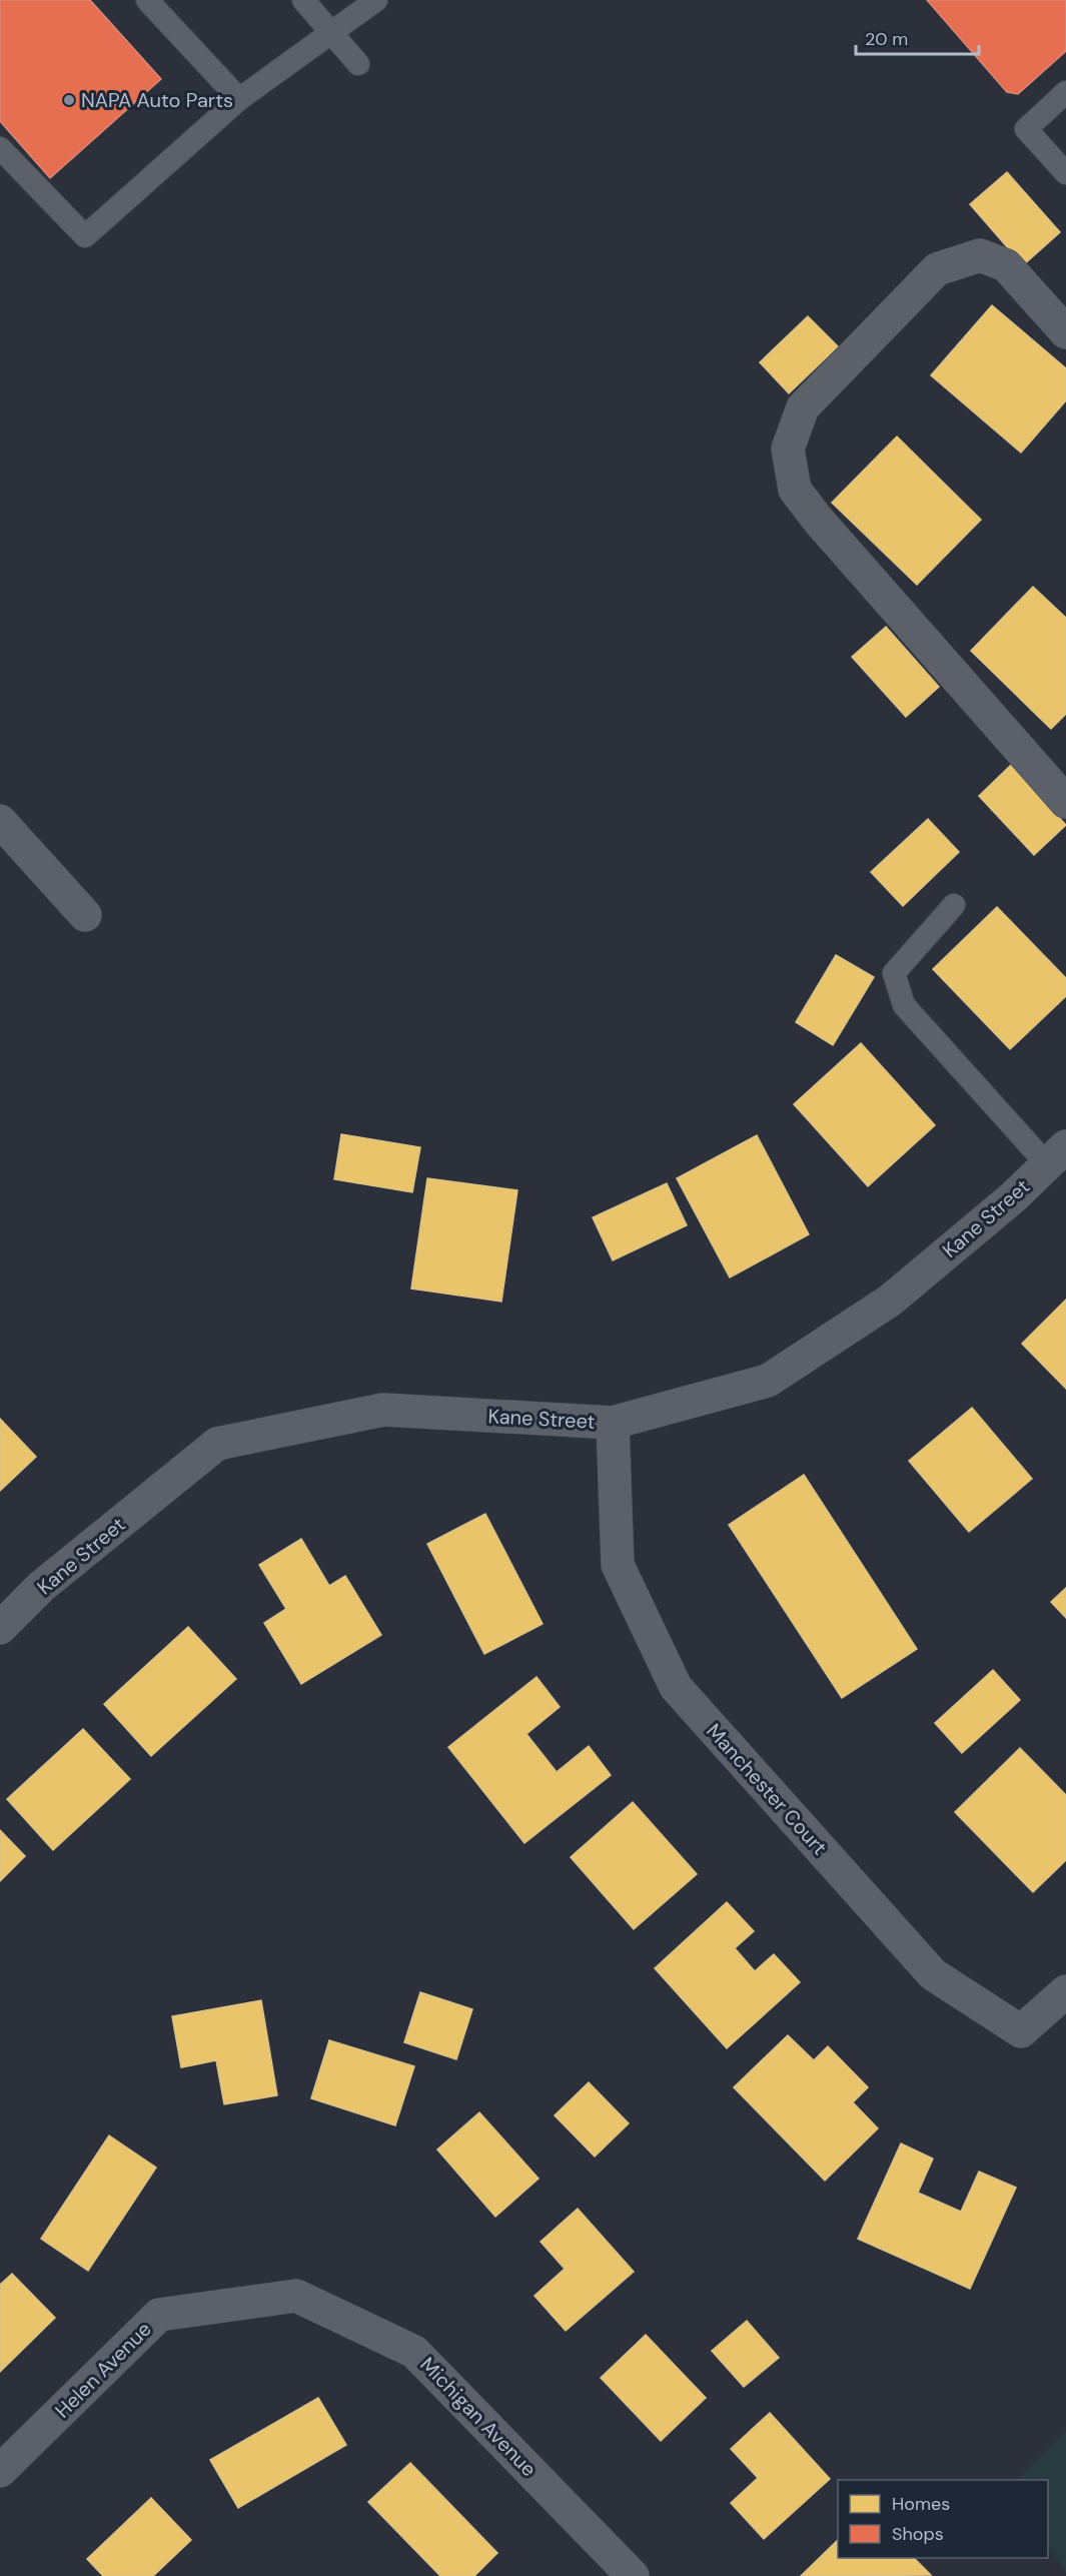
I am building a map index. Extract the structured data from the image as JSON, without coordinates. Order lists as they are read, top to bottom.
{
  "streets": {
    "street": [
      "Kane Street",
      "Manchester Court",
      "Helen Avenue",
      "Michigan Avenue"
    ]
  },
  "crossings": [
    ["Kane Street", "Manchester Court"],
    ["Helen Avenue", "Michigan Avenue"]
  ],
  "places": ["NAPA Auto Parts"],
  "legend": ["Homes", "Shops"],
  "scale_bar": "20 m"
}
